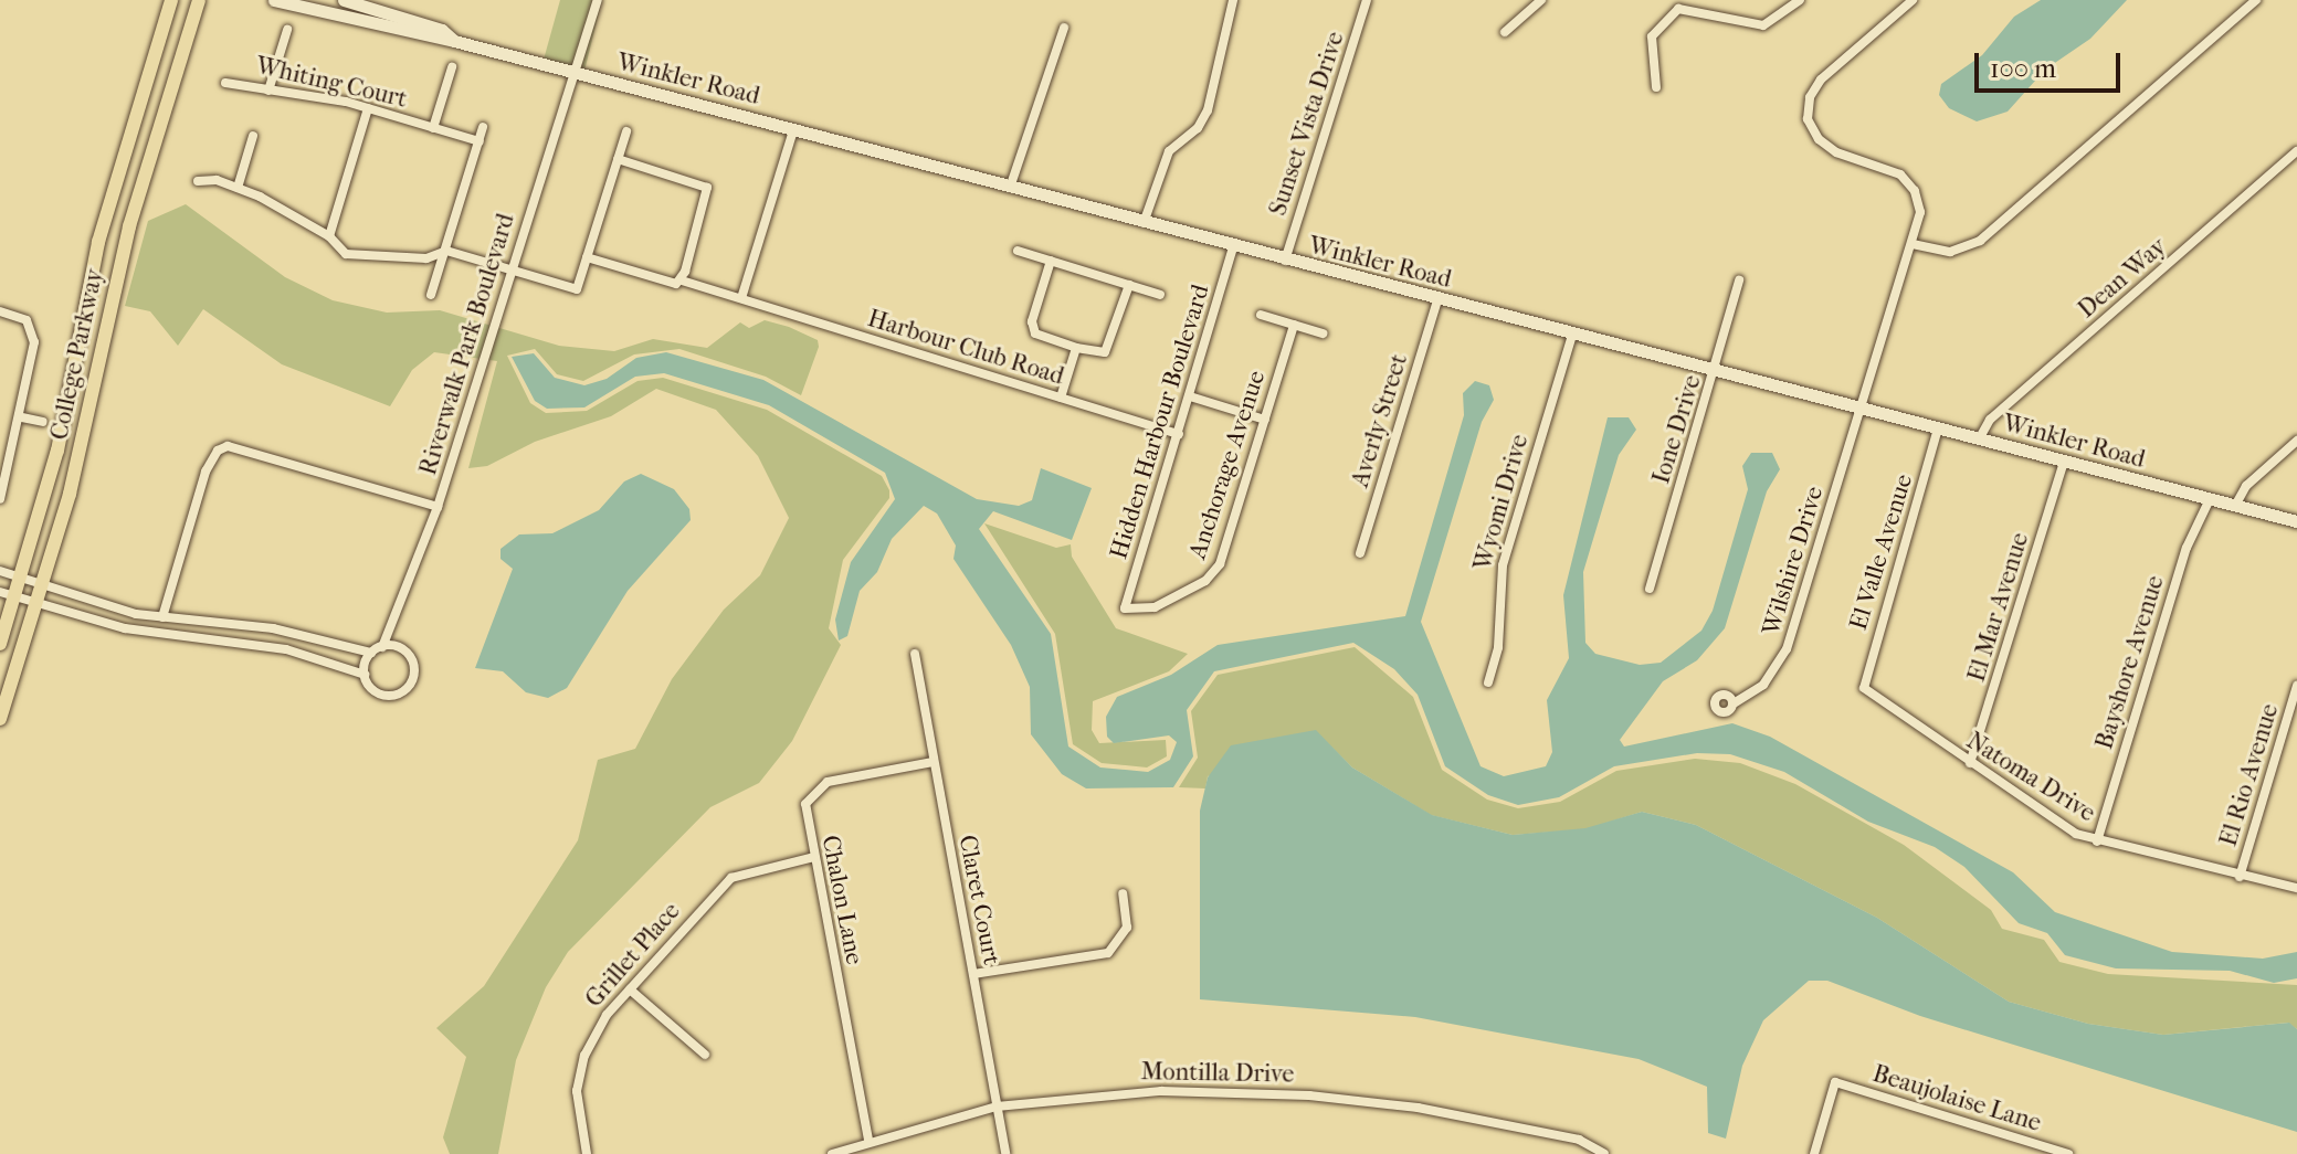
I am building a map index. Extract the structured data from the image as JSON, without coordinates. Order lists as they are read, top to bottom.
{
  "streets": {
    "main road": ["College Parkway"],
    "street": [
      "Winkler Road",
      "Whiting Court",
      "Sunset Vista Drive",
      "Dean Way",
      "Riverwalk Park Boulevard",
      "Harbour Club Road",
      "Averly Street",
      "Hidden Harbour Boulevard",
      "Ione Drive",
      "Anchorage Avenue",
      "Wyomi Drive",
      "El Valle Avenue",
      "Wilshire Drive",
      "El Mar Avenue",
      "Bayshore Avenue",
      "El Rio Avenue",
      "Natoma Drive",
      "Chalon Lane",
      "Claret Court",
      "Grillet Place",
      "Montilla Drive",
      "Beaujolaise Lane"
    ]
  },
  "crossings": [
    ["Winkler Road", "Sunset Vista Drive"],
    ["Winkler Road", "Dean Way"],
    ["Winkler Road", "Riverwalk Park Boulevard"],
    ["Winkler Road", "Averly Street"],
    ["Winkler Road", "Hidden Harbour Boulevard"],
    ["Winkler Road", "Ione Drive"],
    ["Winkler Road", "Wyomi Drive"],
    ["Winkler Road", "El Valle Avenue"],
    ["Winkler Road", "Wilshire Drive"],
    ["Winkler Road", "El Mar Avenue"],
    ["Winkler Road", "Bayshore Avenue"],
    ["Harbour Club Road", "Hidden Harbour Boulevard"],
    ["Hidden Harbour Boulevard", "Anchorage Avenue"],
    ["El Valle Avenue", "Natoma Drive"],
    ["El Mar Avenue", "Natoma Drive"],
    ["Bayshore Avenue", "Natoma Drive"],
    ["El Rio Avenue", "Natoma Drive"],
    ["Chalon Lane", "Claret Court"],
    ["Chalon Lane", "Grillet Place"],
    ["Chalon Lane", "Montilla Drive"],
    ["Claret Court", "Montilla Drive"]
  ],
  "scale_bar": "100 m"
}
